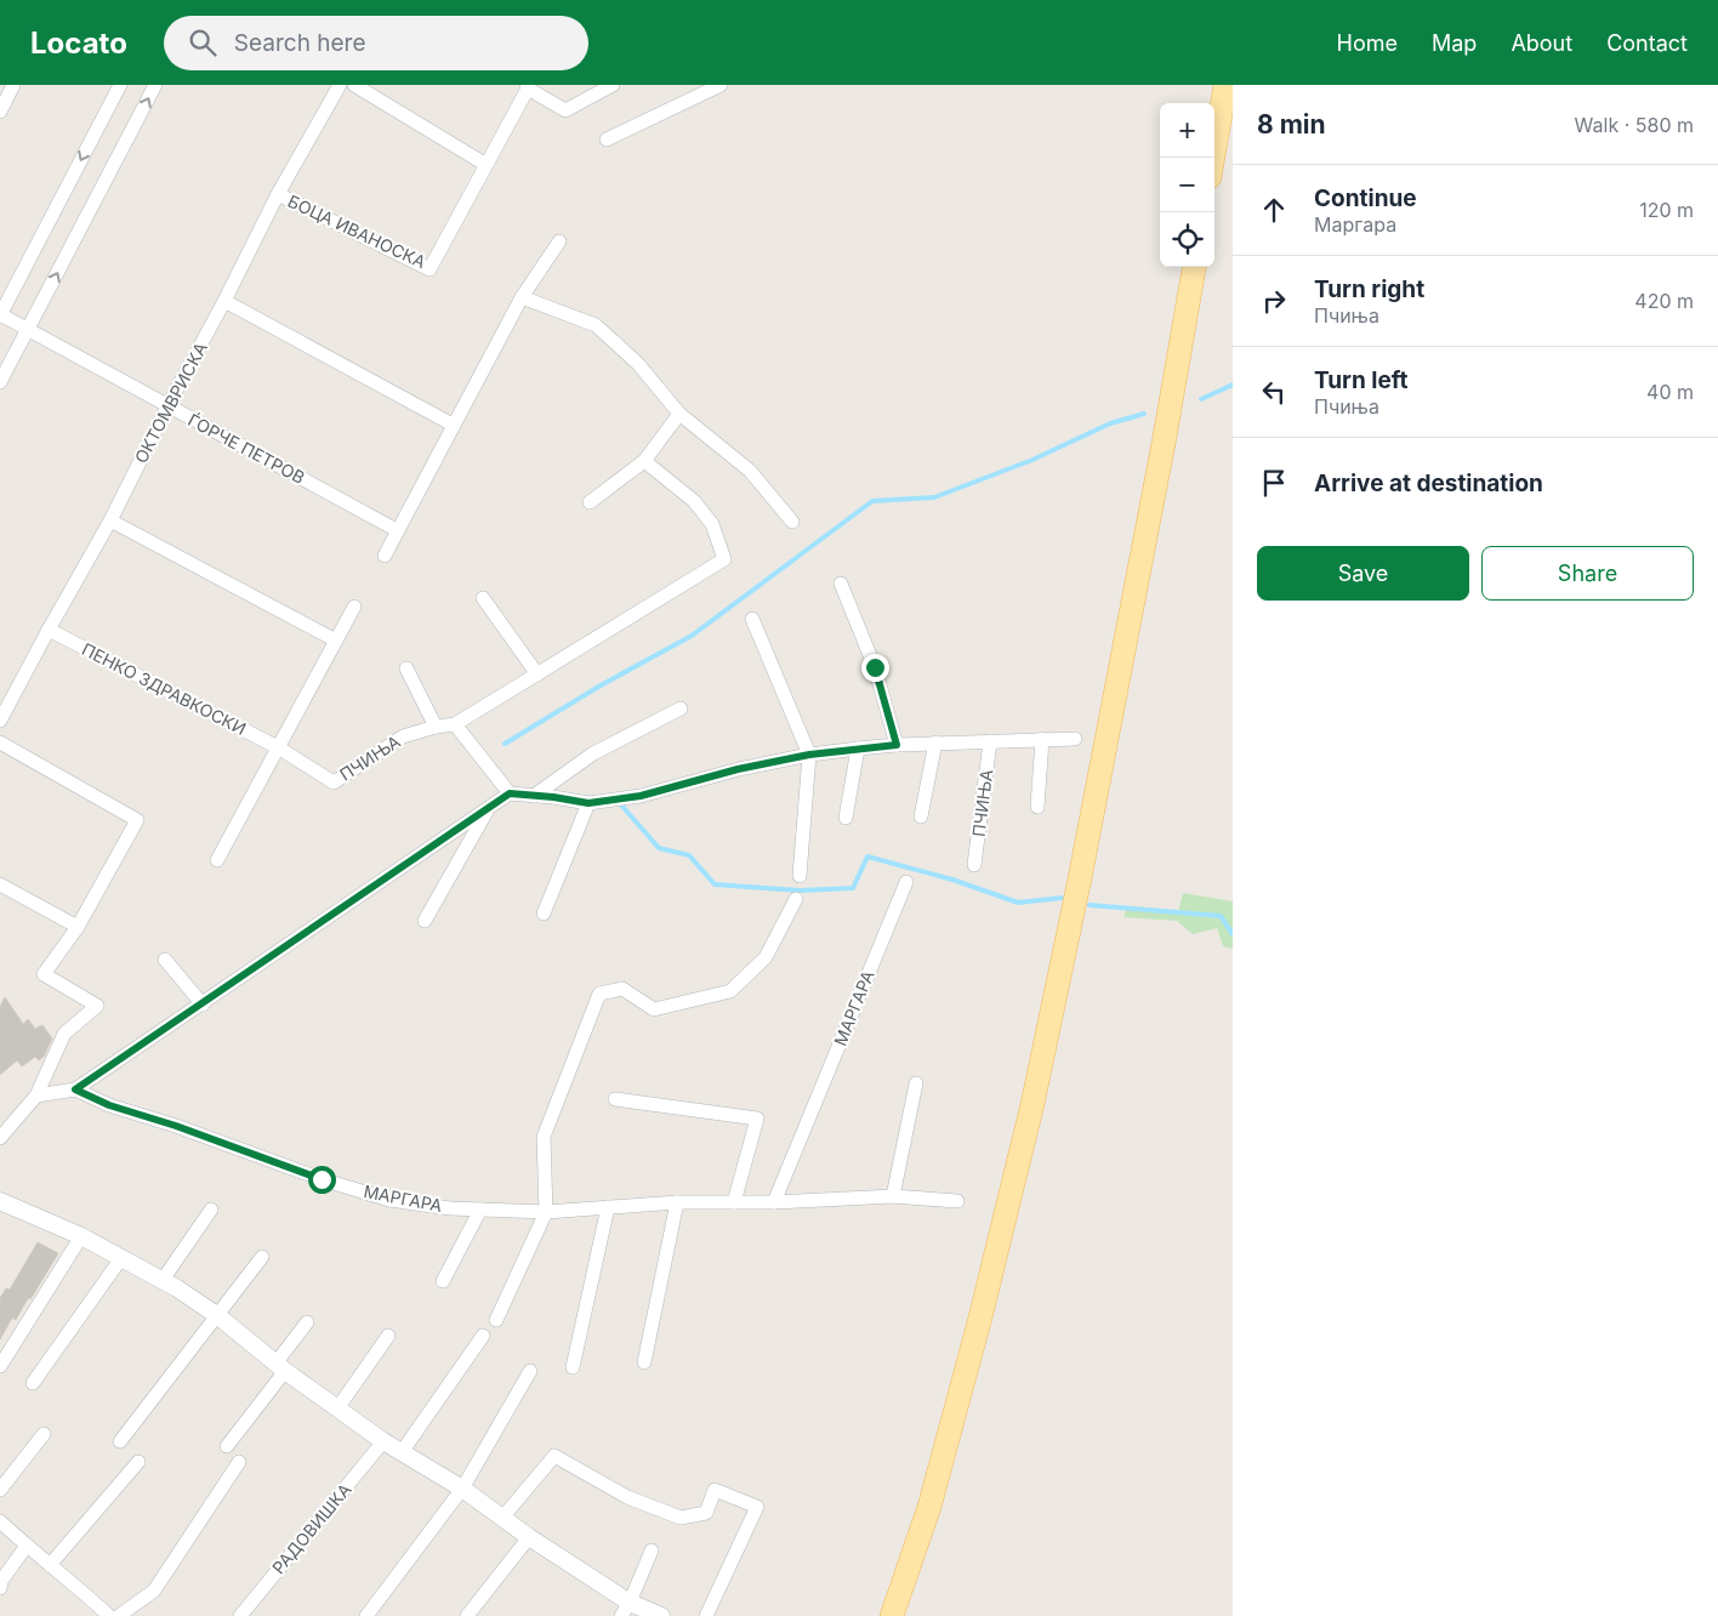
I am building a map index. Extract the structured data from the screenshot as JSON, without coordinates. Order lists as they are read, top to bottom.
{
  "streets": {
    "street": [
      "БОЦА ИВАНОСКА",
      "ОКТОМВРИСКА",
      "ЃОРЧЕ ПЕТРОВ",
      "ПЕНКО ЗДРАВКОСКИ",
      "ПЧИЊА",
      "МАРГАРА",
      "РАДОВИШКА"
    ]
  },
  "crossings": [
    ["БОЦА ИВАНОСКА", "ОКТОМВРИСКА"],
    ["ОКТОМВРИСКА", "ЃОРЧЕ ПЕТРОВ"],
    ["ОКТОМВРИСКА", "ПЕНКО ЗДРАВКОСКИ"],
    ["ПЕНКО ЗДРАВКОСКИ", "ПЧИЊА"]
  ],
  "page": {
    "header": "Locato",
    "search": "Search here",
    "nav": [
      "Home",
      "Map",
      "About",
      "Contact"
    ],
    "heading": ["8 min", "Walk · 580 m"],
    "map_buttons": ["+", "−"],
    "list": [
      ["Continue", "Маргара", "120 m"],
      ["Turn right", "Пчиња", "420 m"],
      ["Turn left", "Пчиња", "40 m"],
      "Arrive at destination"
    ],
    "buttons": ["Save", "Share"]
  }
}
